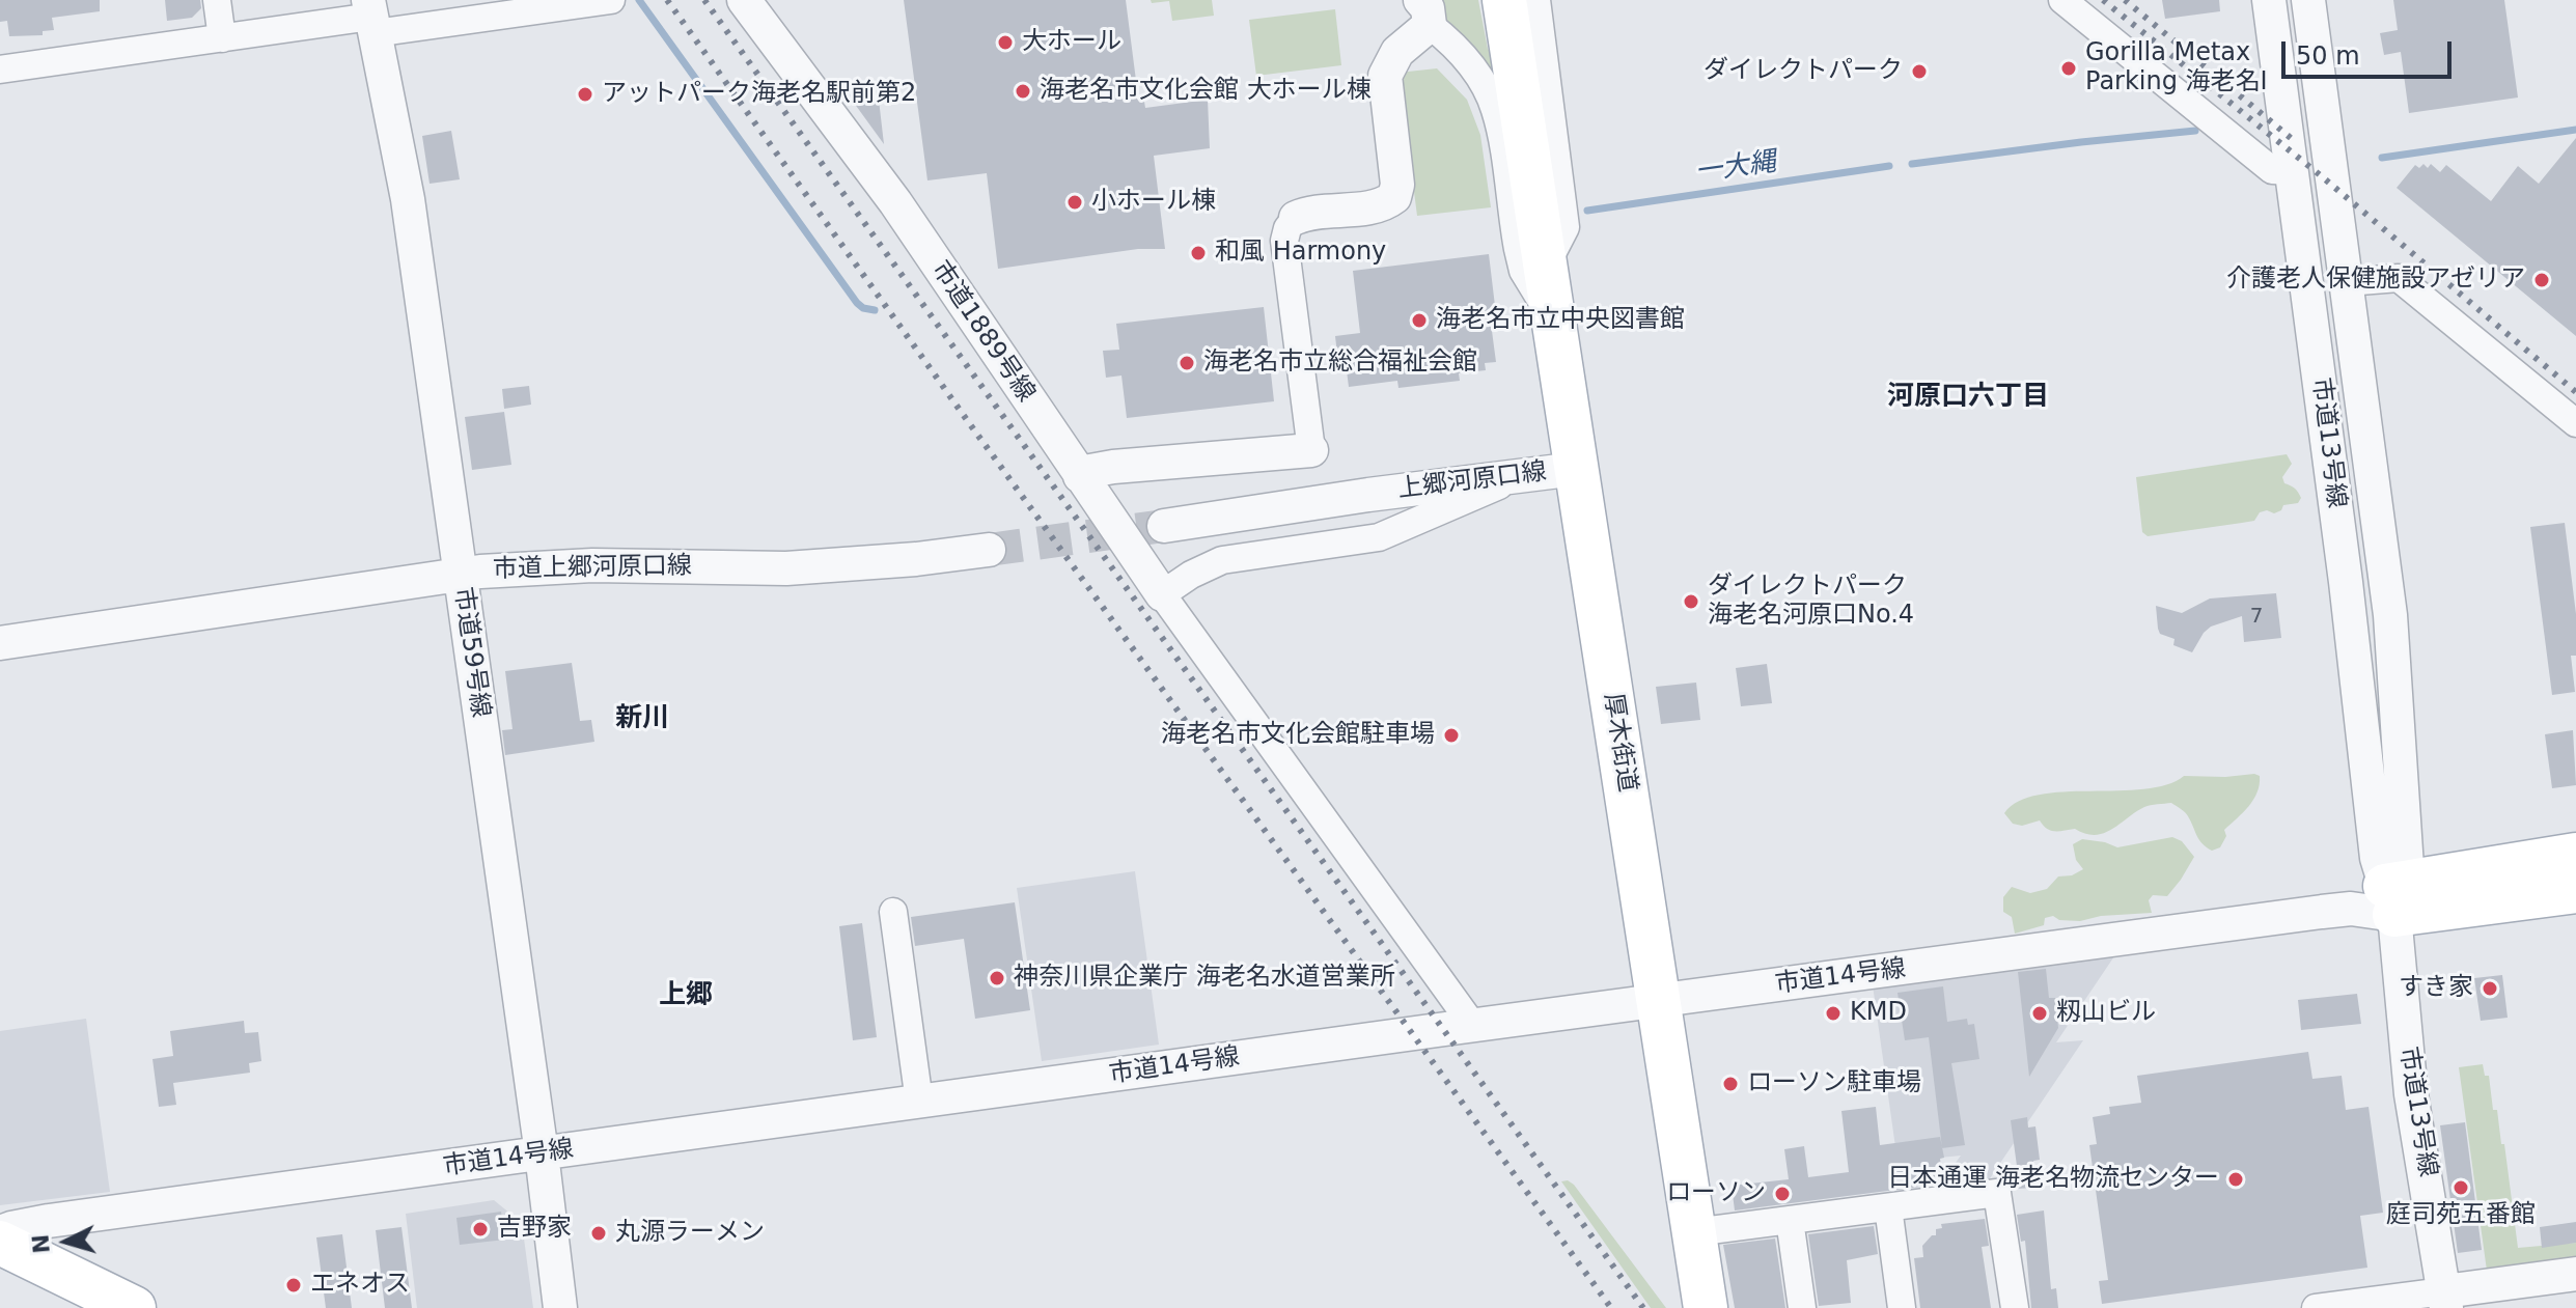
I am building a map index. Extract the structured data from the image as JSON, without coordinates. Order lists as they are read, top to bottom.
{
  "streets": {
    "main road": ["厚木街道"],
    "street": [
      "市道1889号線",
      "市道13号線",
      "上郷河原口線",
      "市道上郷河原口線",
      "市道59号線",
      "市道14号線"
    ]
  },
  "crossings": [
    ["市道13号線", "市道14号線"],
    ["上郷河原口線", "厚木街道"],
    ["市道上郷河原口線", "市道59号線"],
    ["市道59号線", "市道14号線"],
    ["厚木街道", "市道14号線"]
  ],
  "districts": ["河原口六丁目", "新川", "上郷"],
  "water": ["一大縄"],
  "places": [
    "大ホール",
    "Gorilla Metax Parking 海老名I",
    "ダイレクトパーク",
    "海老名市文化会館 大ホール棟",
    "アットパーク海老名駅前第2",
    "小ホール棟",
    "和風 Harmony",
    "介護老人保健施設アゼリア",
    "海老名市立中央図書館",
    "海老名市立総合福祉会館",
    "ダイレクトパーク 海老名河原口No.4",
    "海老名市文化会館駐車場",
    "神奈川県企業庁 海老名水道営業所",
    "すき家",
    "KMD",
    "籾山ビル",
    "ローソン駐車場",
    "日本通運 海老名物流センター",
    "庭司苑五番館",
    "ローソン",
    "吉野家",
    "丸源ラーメン",
    "エネオス"
  ],
  "house_numbers": ["7"],
  "scale_bar": "50 m",
  "north": "left"
}
